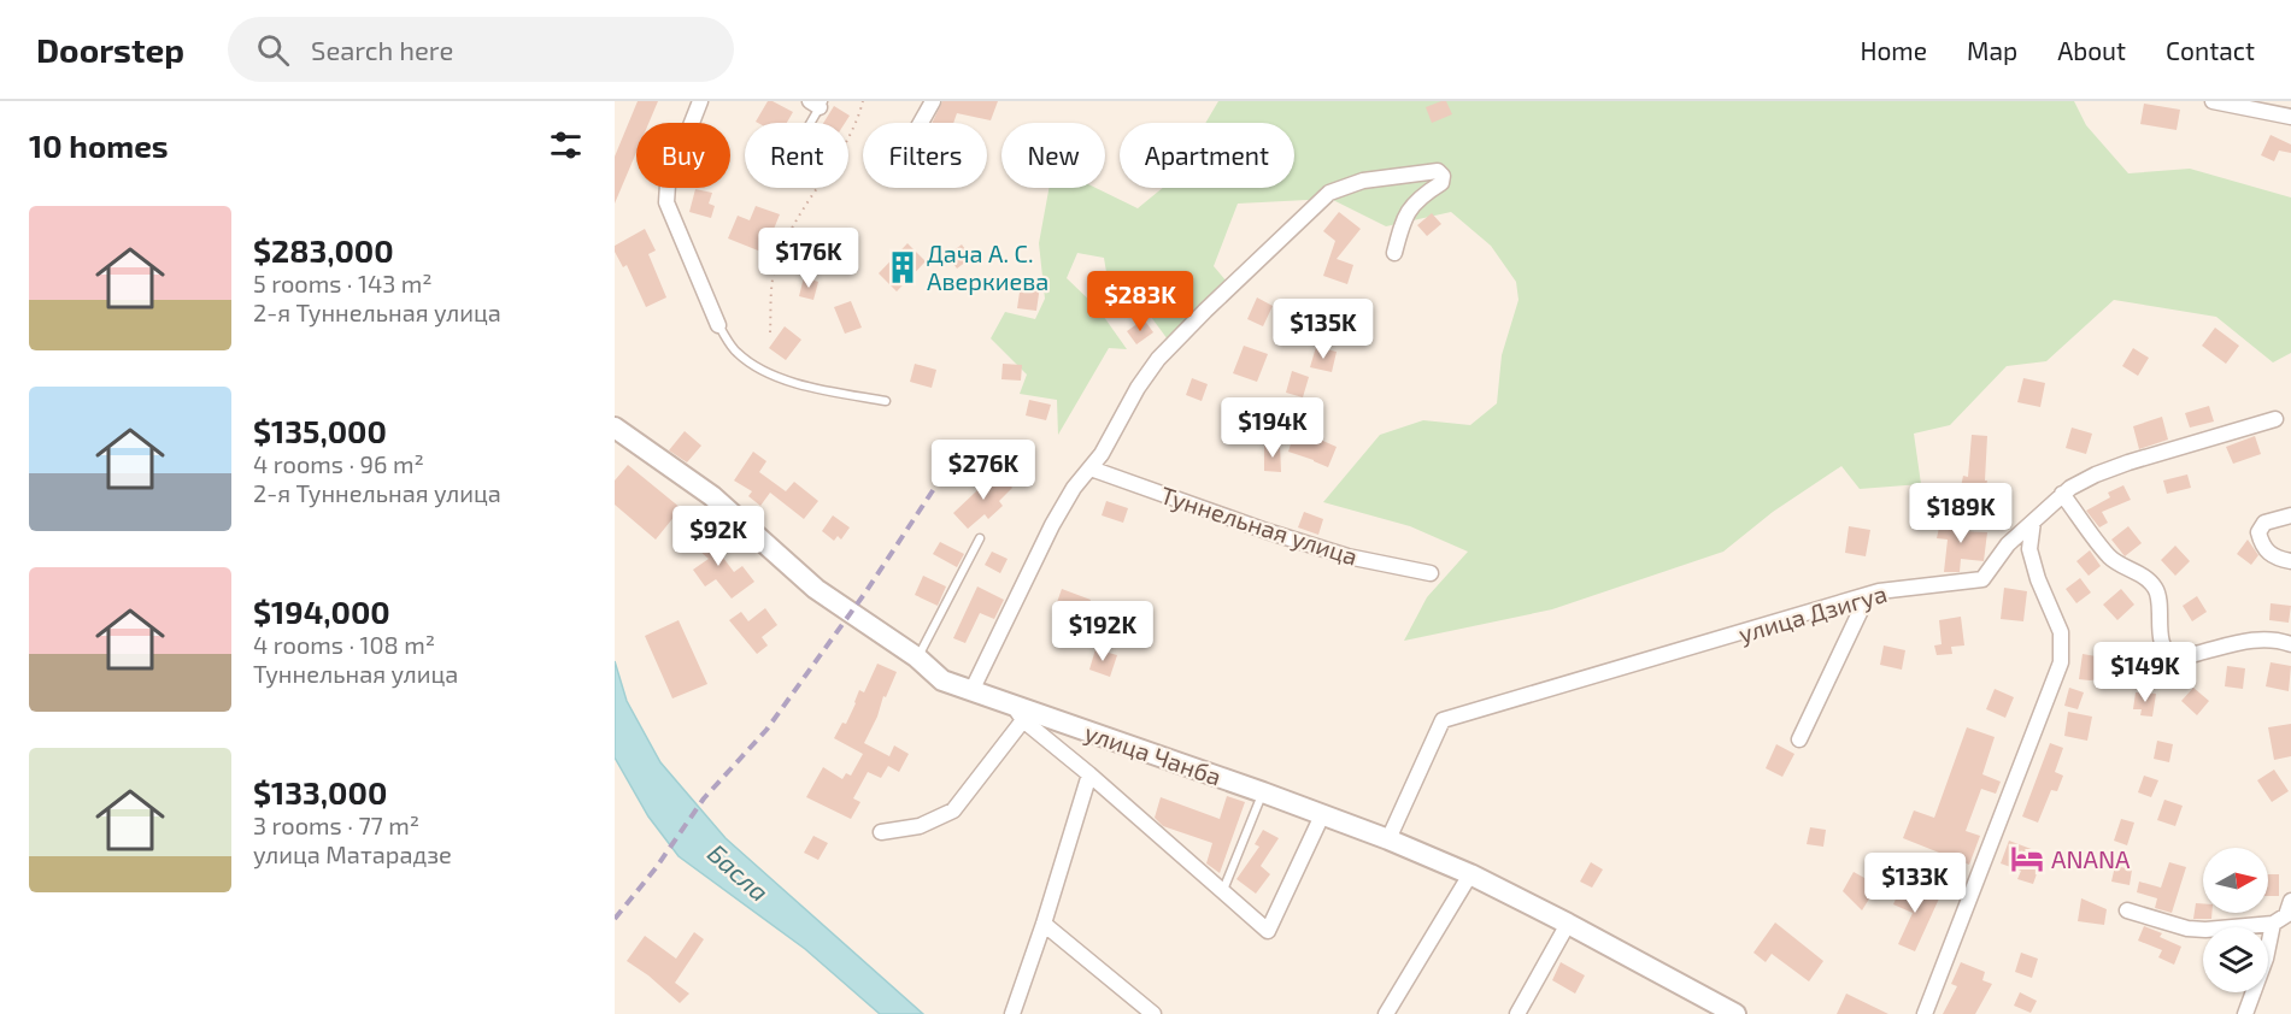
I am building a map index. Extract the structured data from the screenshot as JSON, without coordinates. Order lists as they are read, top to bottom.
{
  "streets": {
    "street": ["Туннельная улица", "улица Дзигуа", "улица Чанба"]
  },
  "crossings": [
    ["улица Дзигуа", "улица Чанба"]
  ],
  "water": ["Басла"],
  "places": {
    "building": ["Дача А. С. Аверкиева"],
    "hotel": ["ANANA"]
  },
  "north": "right",
  "page": {
    "header": "Doorstep",
    "search": "Search here",
    "nav": [
      "Home",
      "Map",
      "About",
      "Contact"
    ],
    "heading": "10 homes",
    "chip": [
      "Buy",
      "Rent",
      "Filters",
      "New",
      "Apartment"
    ],
    "list": [
      {
        "name": "$283,000",
        "note": "5 rooms · 143 m² · 2-я Туннельная улица"
      },
      {
        "name": "$135,000",
        "note": "4 rooms · 96 m² · 2-я Туннельная улица"
      },
      {
        "name": "$194,000",
        "note": "4 rooms · 108 m² · Туннельная улица"
      },
      {
        "name": "$133,000",
        "note": "3 rooms · 77 m² · улица Матарадзе"
      }
    ],
    "price": [
      "$176K",
      "$283K",
      "$135K",
      "$194K",
      "$276K",
      "$189K",
      "$92K",
      "$192K",
      "$149K",
      "$133K"
    ]
  }
}
